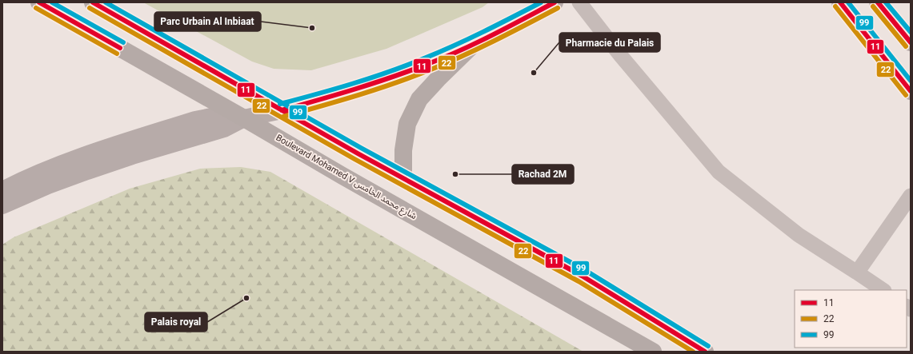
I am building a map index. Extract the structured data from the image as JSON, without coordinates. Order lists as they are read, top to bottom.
{
  "streets": {
    "main road": ["Boulevard Mohamed V شارع محمد الخامس"]
  },
  "places": [
    "Parc Urbain Al Inbiaat",
    "Pharmacie du Palais",
    "Rachad 2M",
    "Palais royal"
  ],
  "lines": ["transit line 11", "transit line 99", "transit line 22"],
  "legend": ["11", "22", "99"]
}
